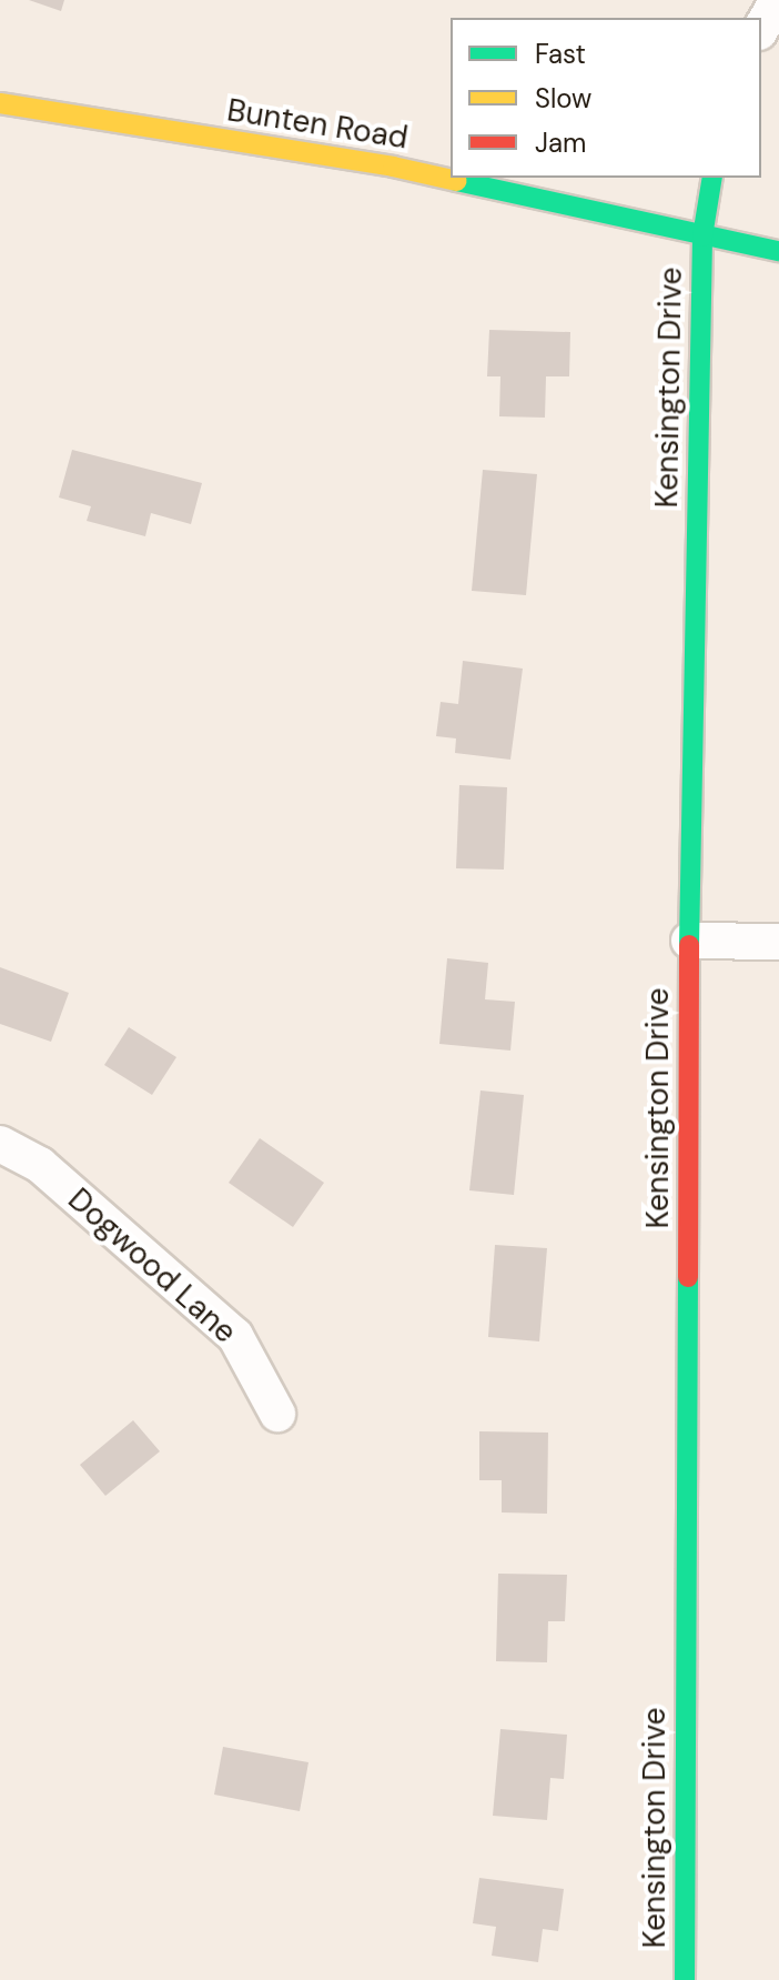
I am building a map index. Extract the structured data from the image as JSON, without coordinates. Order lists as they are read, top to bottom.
{
  "streets": {
    "street": ["Bunten Road", "Kensington Drive", "Dogwood Lane"]
  },
  "crossings": [
    ["Bunten Road", "Kensington Drive"]
  ],
  "legend": ["Fast", "Slow", "Jam"]
}
